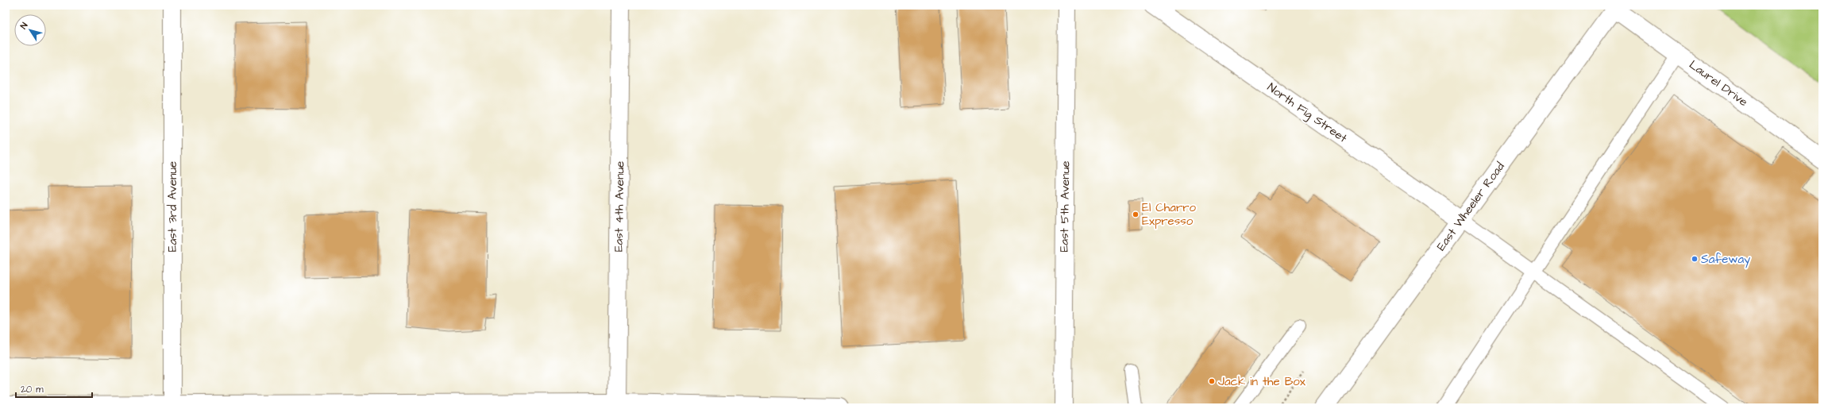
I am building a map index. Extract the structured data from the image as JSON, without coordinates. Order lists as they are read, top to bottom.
{
  "streets": {
    "street": [
      "Laurel Drive",
      "North Fig Street",
      "East 3rd Avenue",
      "East 4th Avenue",
      "East 5th Avenue",
      "East Wheeler Road"
    ]
  },
  "crossings": [
    ["Laurel Drive", "East Wheeler Road"],
    ["North Fig Street", "East Wheeler Road"]
  ],
  "places": ["El Charro Expresso", "Safeway", "Jack in the Box"],
  "scale_bar": "20 m",
  "north": "top left"
}
